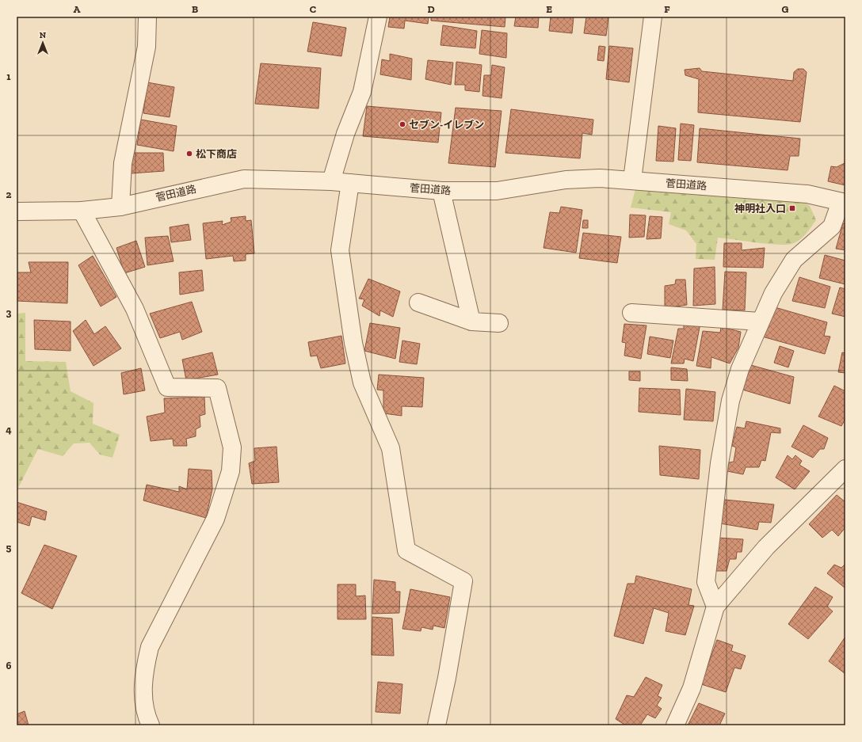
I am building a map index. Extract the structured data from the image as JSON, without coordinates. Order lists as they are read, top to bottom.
{
  "streets": {
    "street": ["菅田道路"]
  },
  "places": {
    "other": ["セブン-イレブン", "松下商店"],
    "transit": ["神明社入口"]
  },
  "north": "top",
  "grid": {
    "columns": [
      "A",
      "B",
      "C",
      "D",
      "E",
      "F",
      "G"
    ],
    "rows": [
      "1",
      "2",
      "3",
      "4",
      "5",
      "6"
    ]
  }
}
